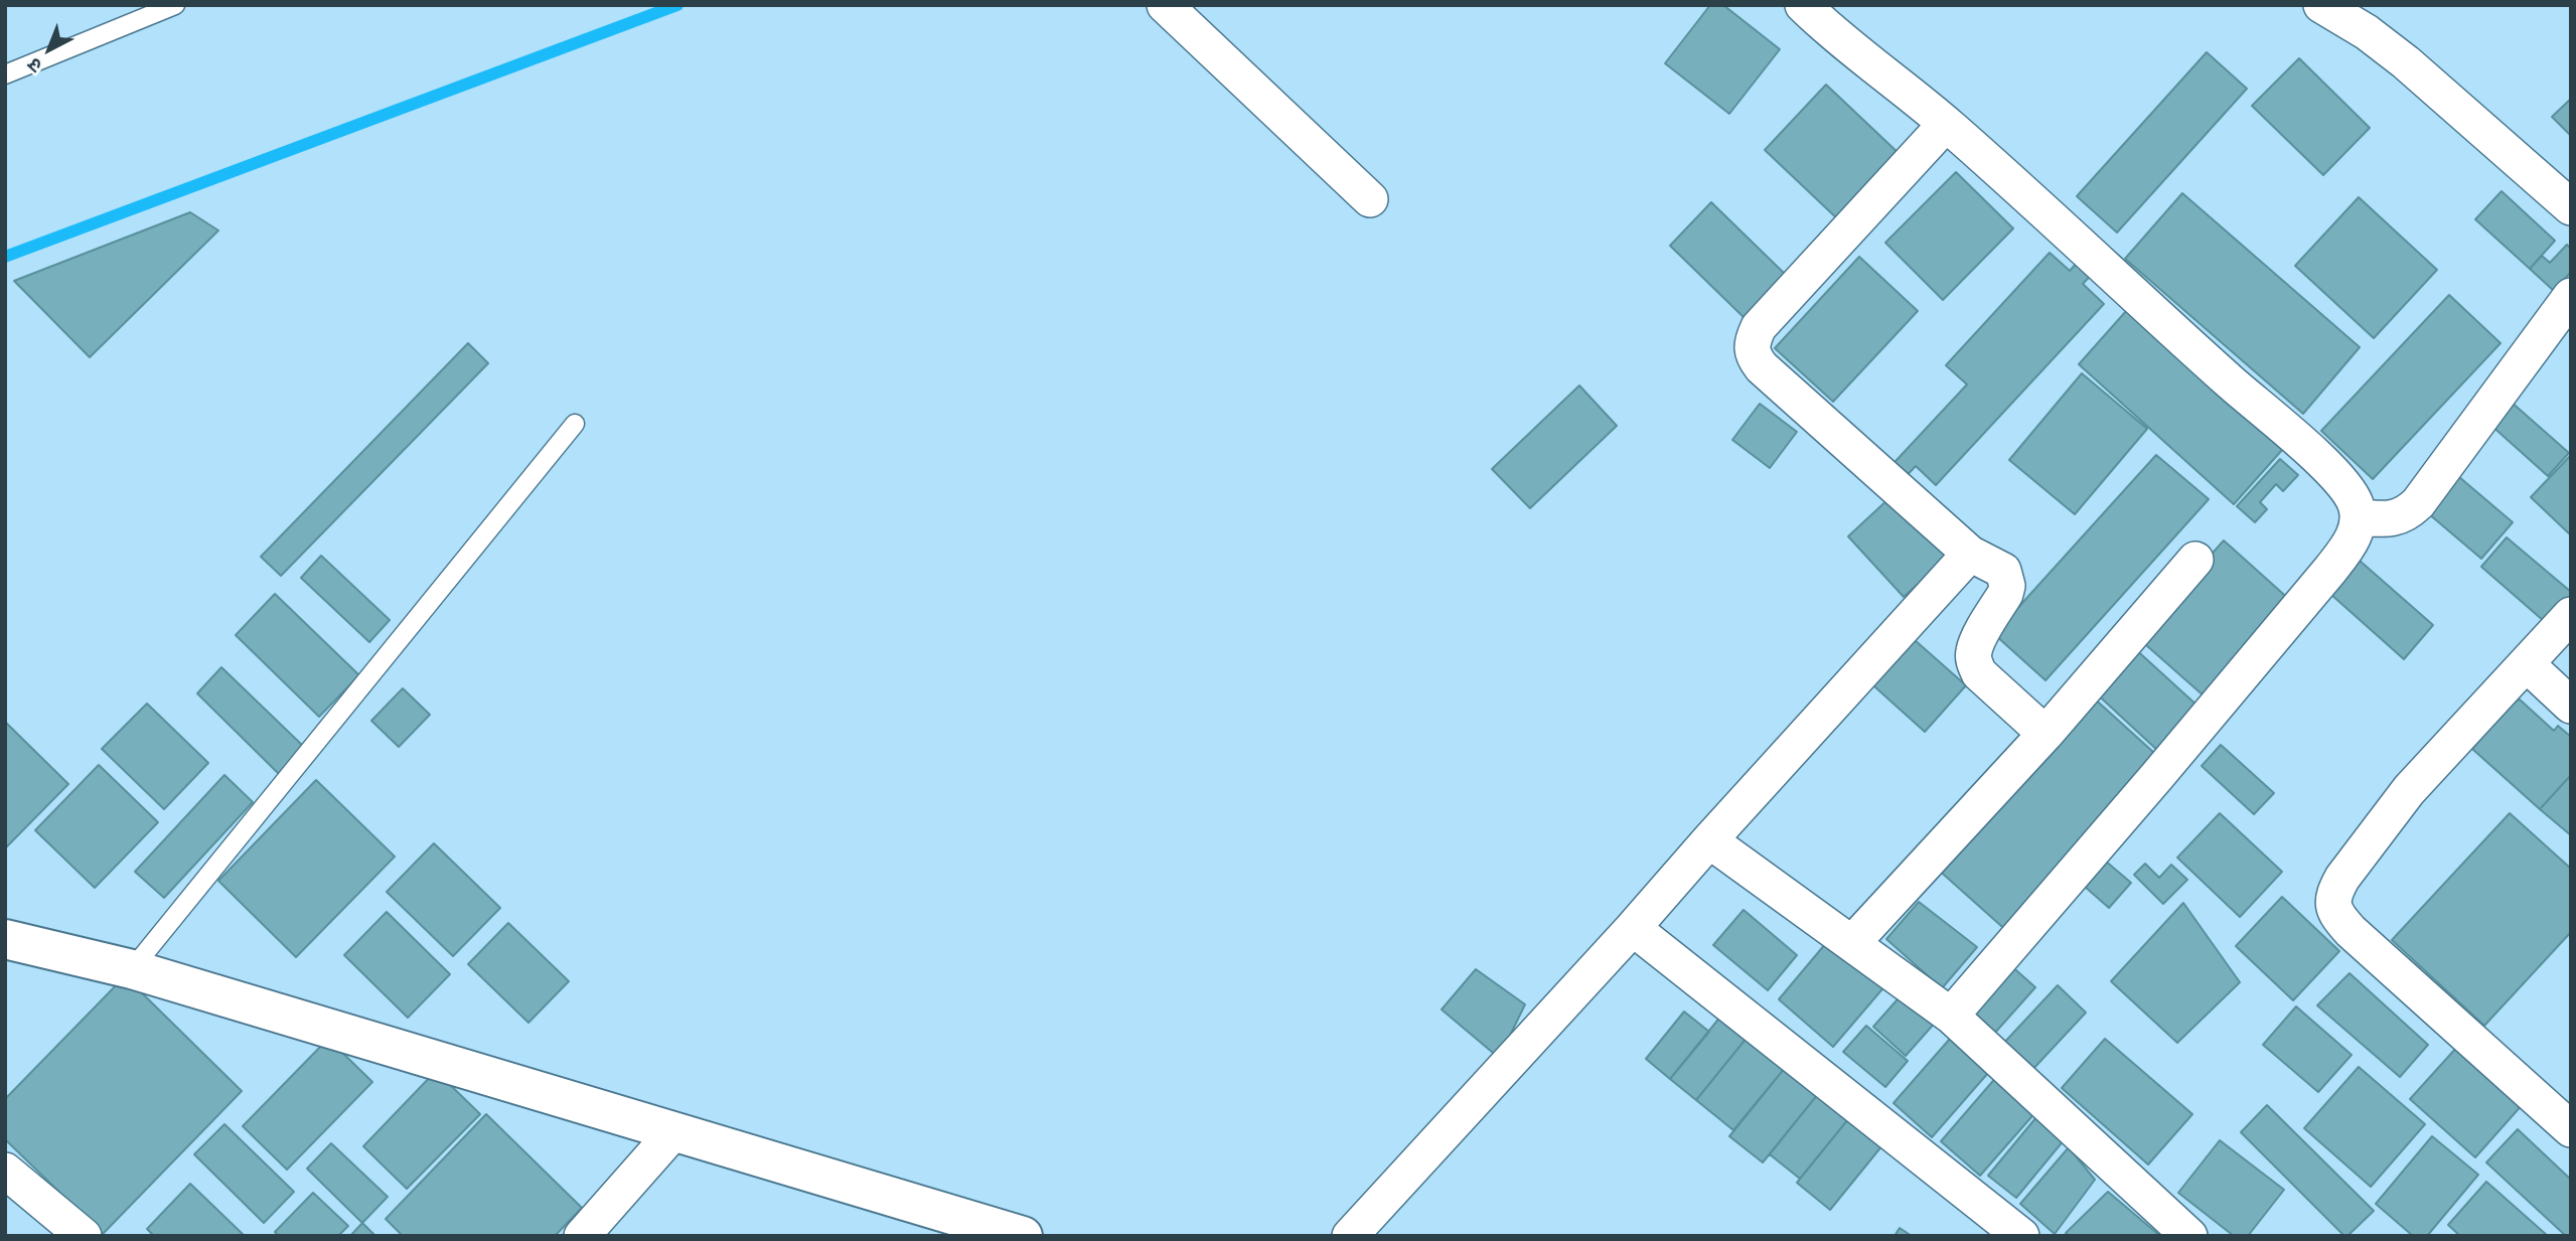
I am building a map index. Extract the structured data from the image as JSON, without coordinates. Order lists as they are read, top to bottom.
{
  "north": "bottom left"
}
